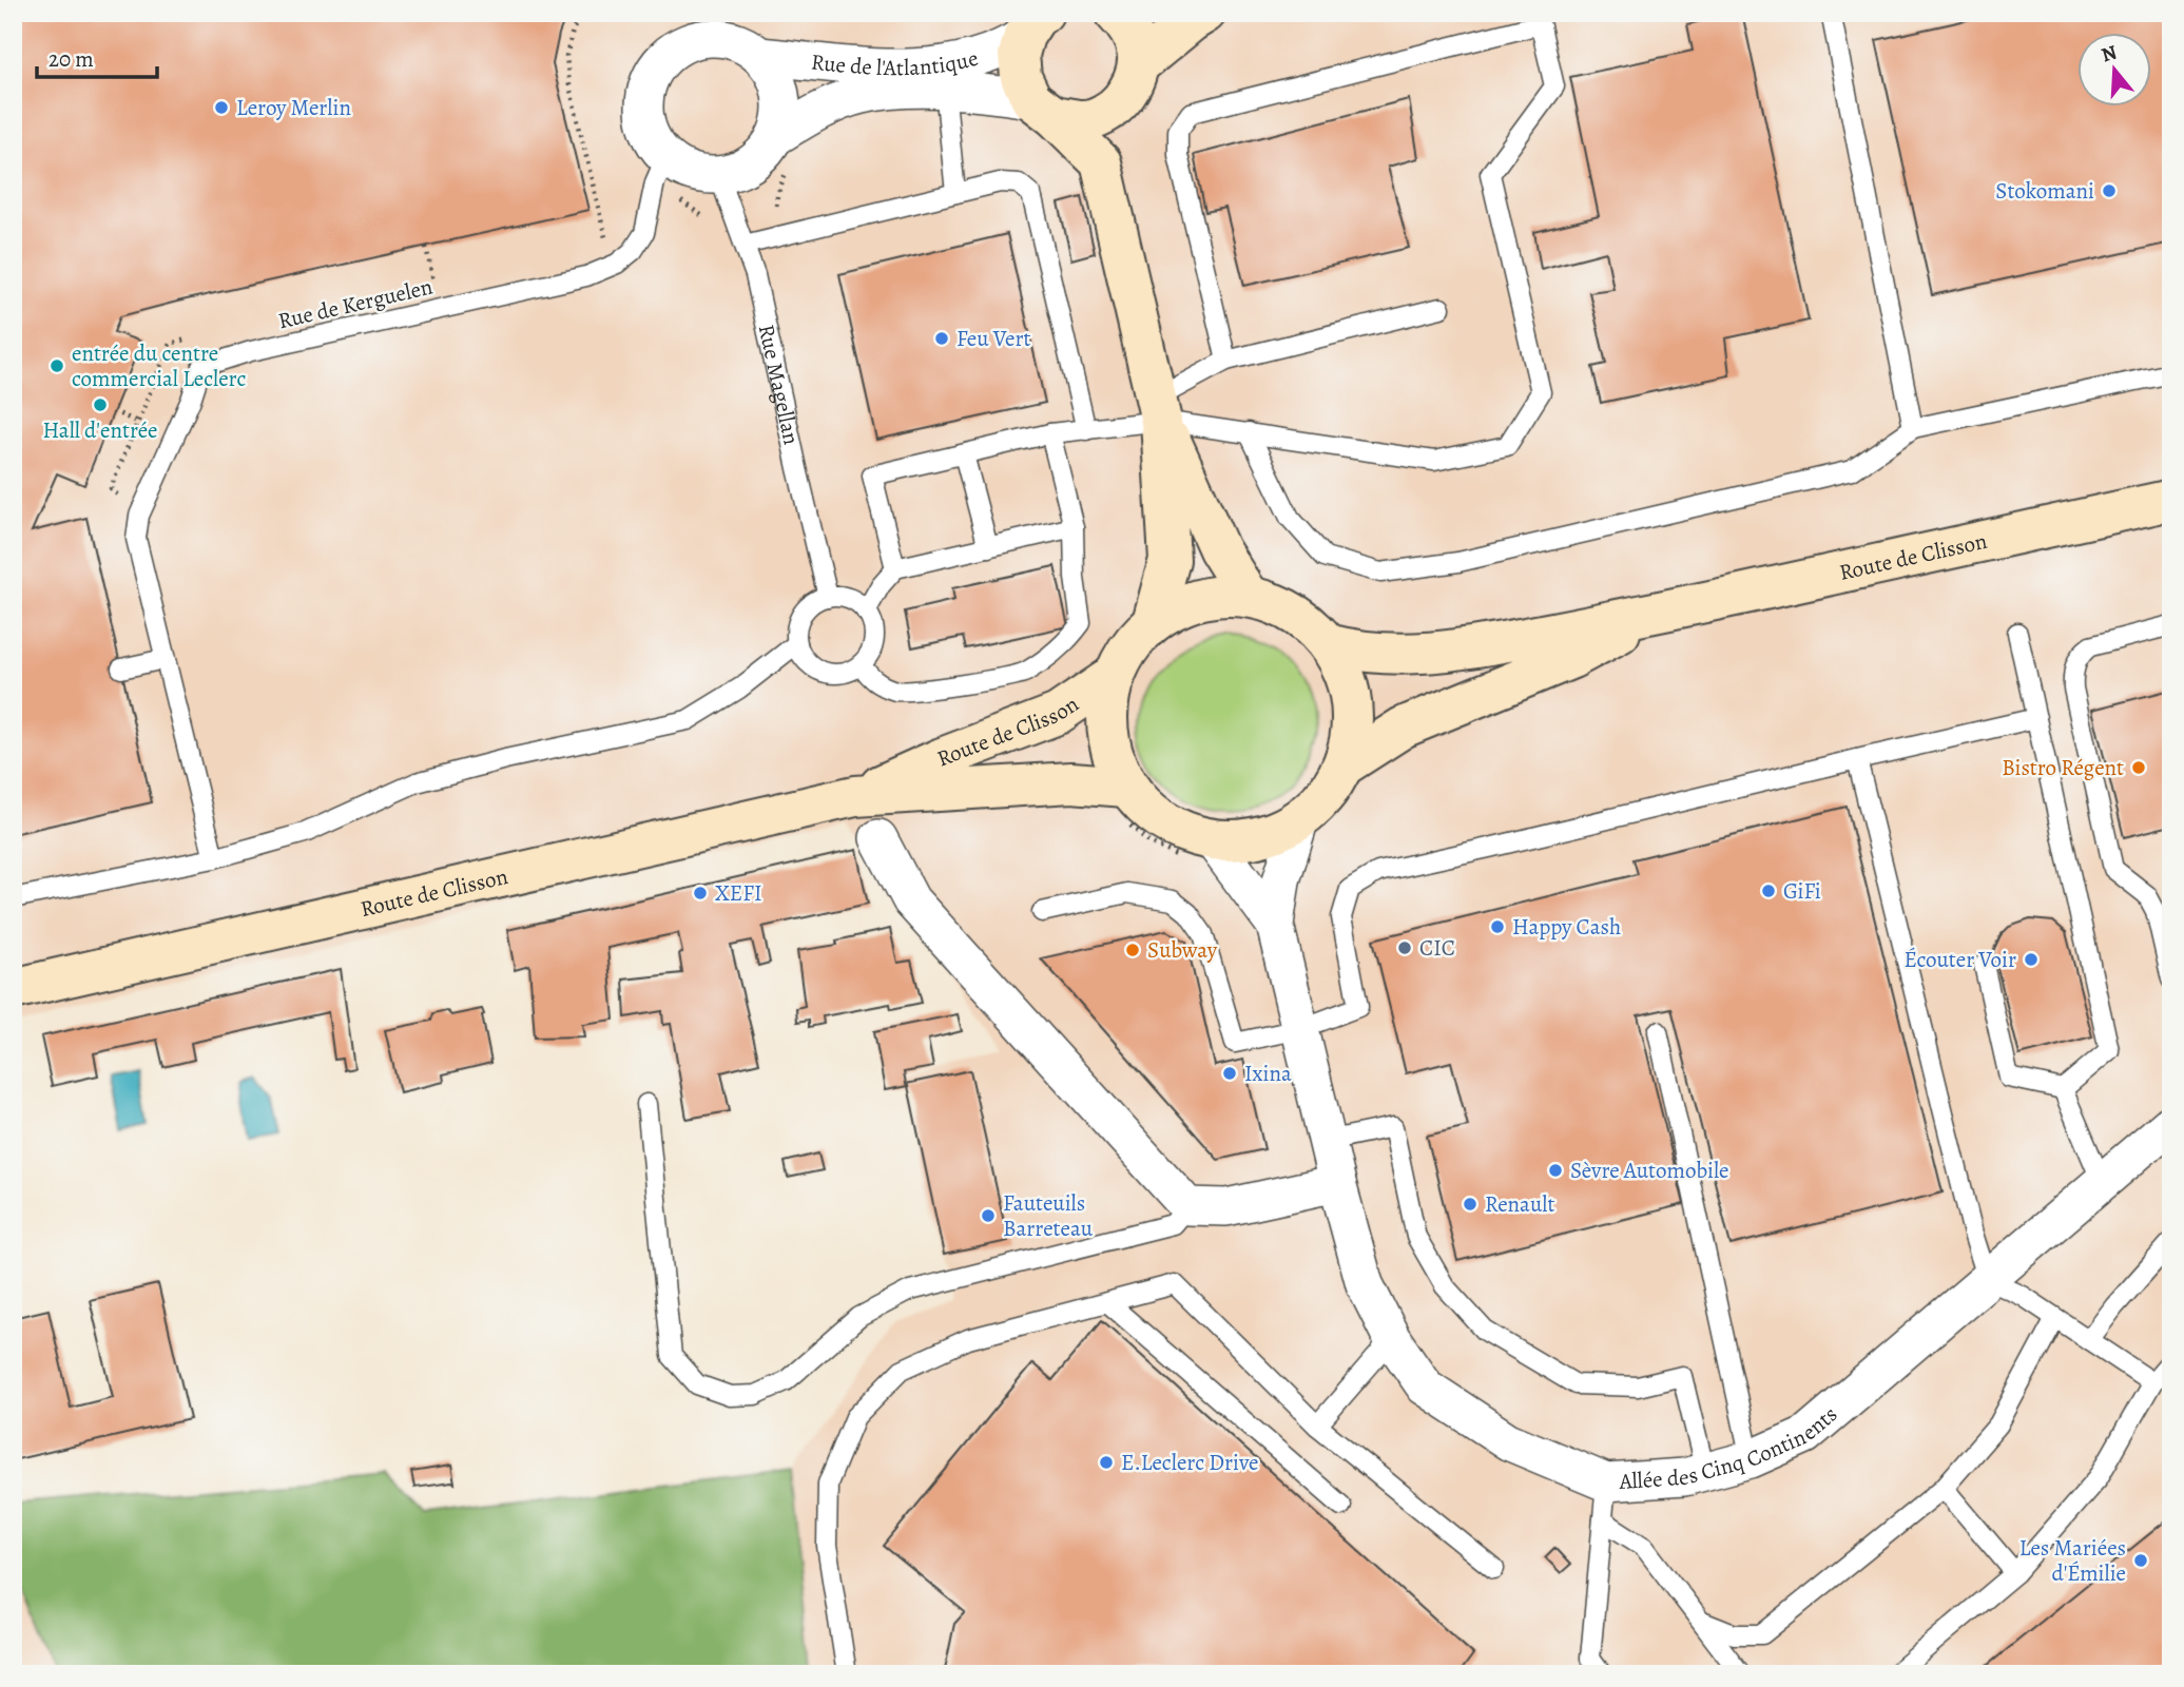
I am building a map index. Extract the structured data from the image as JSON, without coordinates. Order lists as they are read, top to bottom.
{
  "streets": {
    "main road": ["Route de Clisson"],
    "street": ["Rue de l'Atlantique", "Allée des Cinq Continents"],
    "lane": ["Rue de Kerguelen", "Rue Magellan"]
  },
  "crossings": [
    ["Rue de l'Atlantique", "Rue de Kerguelen"],
    ["Rue de l'Atlantique", "Rue Magellan"],
    ["Rue de Kerguelen", "Rue Magellan"],
    ["Route de Clisson", "Allée des Cinq Continents"]
  ],
  "places": [
    "Leroy Merlin",
    "Stokomani",
    "Feu Vert",
    "entrée du centre commercial Leclerc",
    "Hall d'entrée",
    "Bistro Régent",
    "GiFi",
    "XEFI",
    "Happy Cash",
    "CIC",
    "Subway",
    "Écouter Voir",
    "Ixina",
    "Sèvre Automobile",
    "Renault",
    "Fauteuils Barreteau",
    "E.Leclerc Drive",
    "Les Mariées d'Émilie"
  ],
  "scale_bar": "20 m",
  "north": "top"
}
